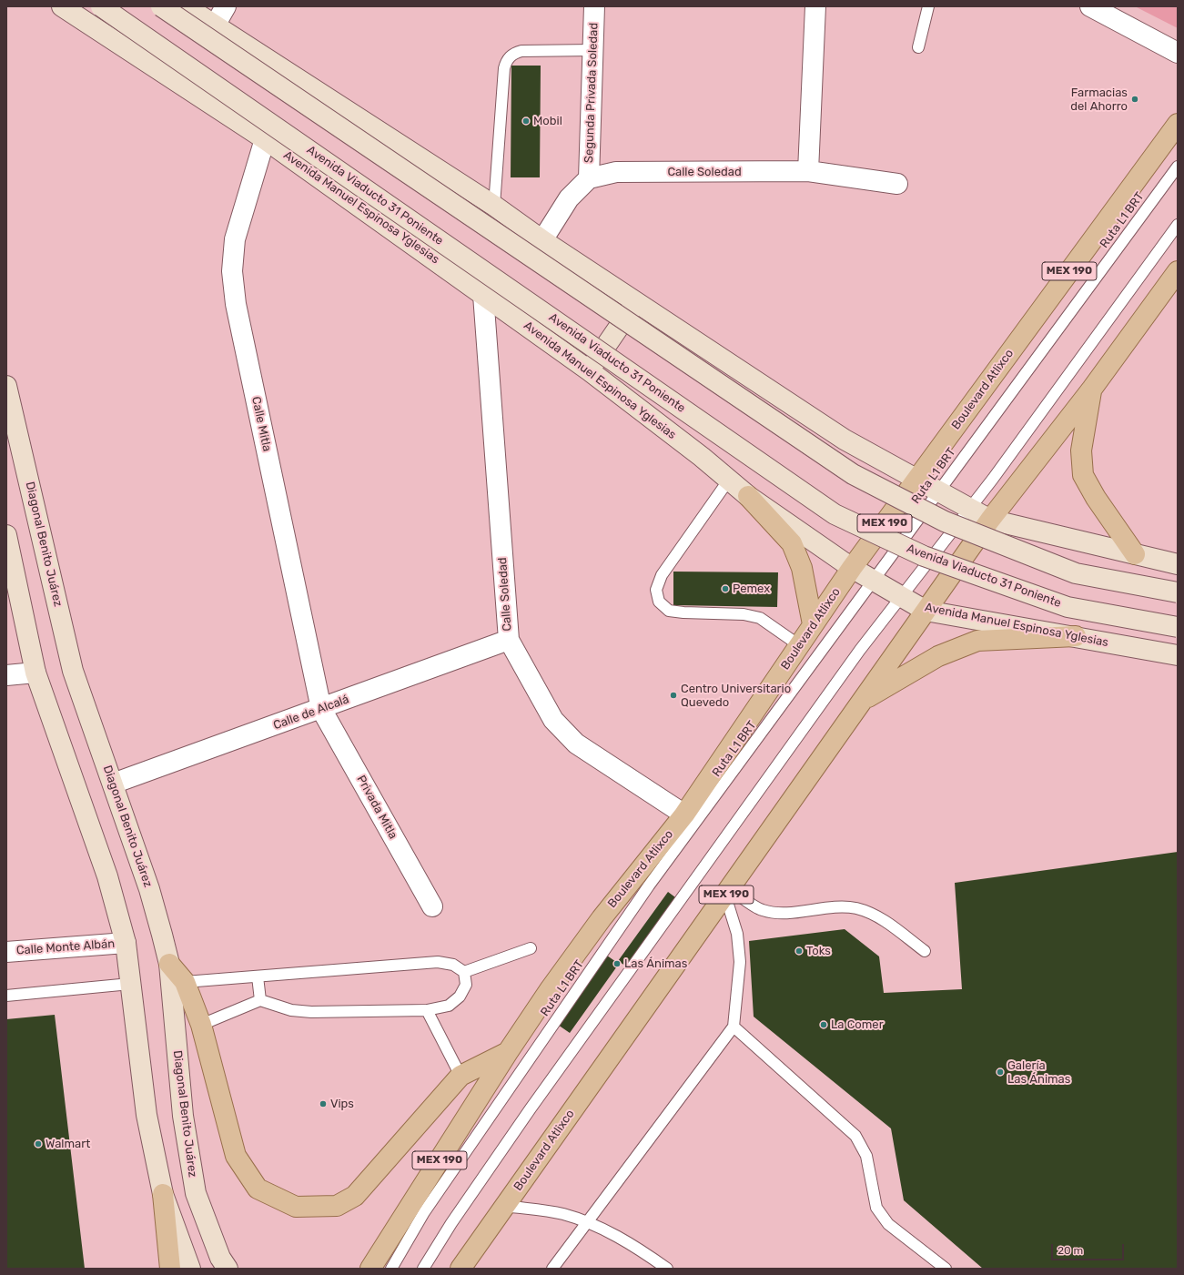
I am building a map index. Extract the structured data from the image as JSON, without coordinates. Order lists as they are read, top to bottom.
{
  "streets": {
    "main road": [
      "Avenida Viaducto 31 Poniente",
      "Avenida Manuel Espinosa Yglesias",
      "MEX 190",
      "Boulevard Atlixco",
      "Diagonal Benito Juárez"
    ],
    "street": [
      "Segunda Privada Soledad",
      "Calle Soledad",
      "Calle Mitla",
      "Calle de Alcalá",
      "Privada Mitla",
      "Calle Monte Albán"
    ],
    "lane": ["Ruta L1 BRT"]
  },
  "crossings": [
    ["Segunda Privada Soledad", "Calle Soledad"],
    ["Calle Soledad", "Avenida Manuel Espinosa Yglesias"],
    ["Calle Soledad", "Boulevard Atlixco"],
    ["Calle Soledad", "Calle de Alcalá"],
    ["Avenida Manuel Espinosa Yglesias", "Ruta L1 BRT"],
    ["Avenida Manuel Espinosa Yglesias", "Boulevard Atlixco"],
    ["Avenida Manuel Espinosa Yglesias", "Calle Mitla"],
    ["Calle Mitla", "Calle de Alcalá"],
    ["Calle Mitla", "Privada Mitla"],
    ["Diagonal Benito Juárez", "Calle de Alcalá"],
    ["Calle de Alcalá", "Privada Mitla"]
  ],
  "places": [
    "Farmacias del Ahorro",
    "Mobil",
    "Pemex",
    "Centro Universitario Quevedo",
    "Toks",
    "Las Ánimas",
    "La Comer",
    "Galería Las Ánimas",
    "Vips",
    "Walmart"
  ],
  "scale_bar": "20 m"
}
